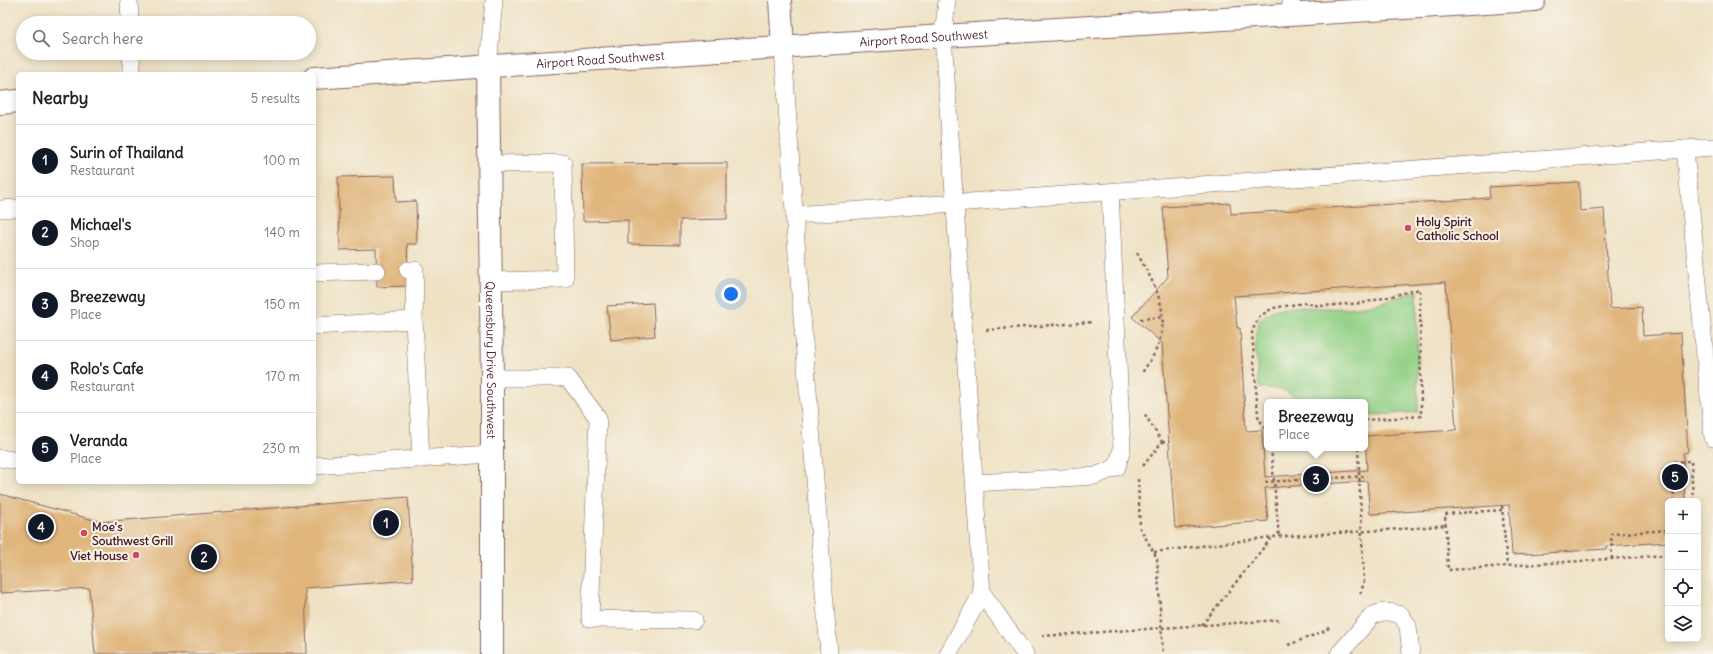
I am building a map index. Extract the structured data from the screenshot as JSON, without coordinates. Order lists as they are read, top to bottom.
{
  "streets": {
    "main road": ["Airport Road Southwest", "Queensbury Drive Southwest"]
  },
  "crossings": [
    ["Airport Road Southwest", "Queensbury Drive Southwest"]
  ],
  "places": ["Holy Spirit Catholic School", "Moe's Southwest Grill", "Viet House"],
  "page": {
    "search": "Search here",
    "heading": ["Nearby", "5 results"],
    "list": [
      {
        "mark": "1",
        "name": "Surin of Thailand",
        "note": "Restaurant",
        "value": "100 m"
      },
      {
        "mark": "2",
        "name": "Michael's",
        "note": "Shop",
        "value": "140 m"
      },
      {
        "mark": "3",
        "name": "Breezeway",
        "note": "Place",
        "value": "150 m"
      },
      {
        "mark": "4",
        "name": "Rolo's Cafe",
        "note": "Restaurant",
        "value": "170 m"
      },
      {
        "mark": "5",
        "name": "Veranda",
        "note": "Place",
        "value": "230 m"
      }
    ],
    "popup": ["Breezeway", "Place"],
    "pins": [
      "5",
      "3",
      "1",
      "4",
      "2"
    ],
    "map_buttons": ["+", "−"]
  }
}
